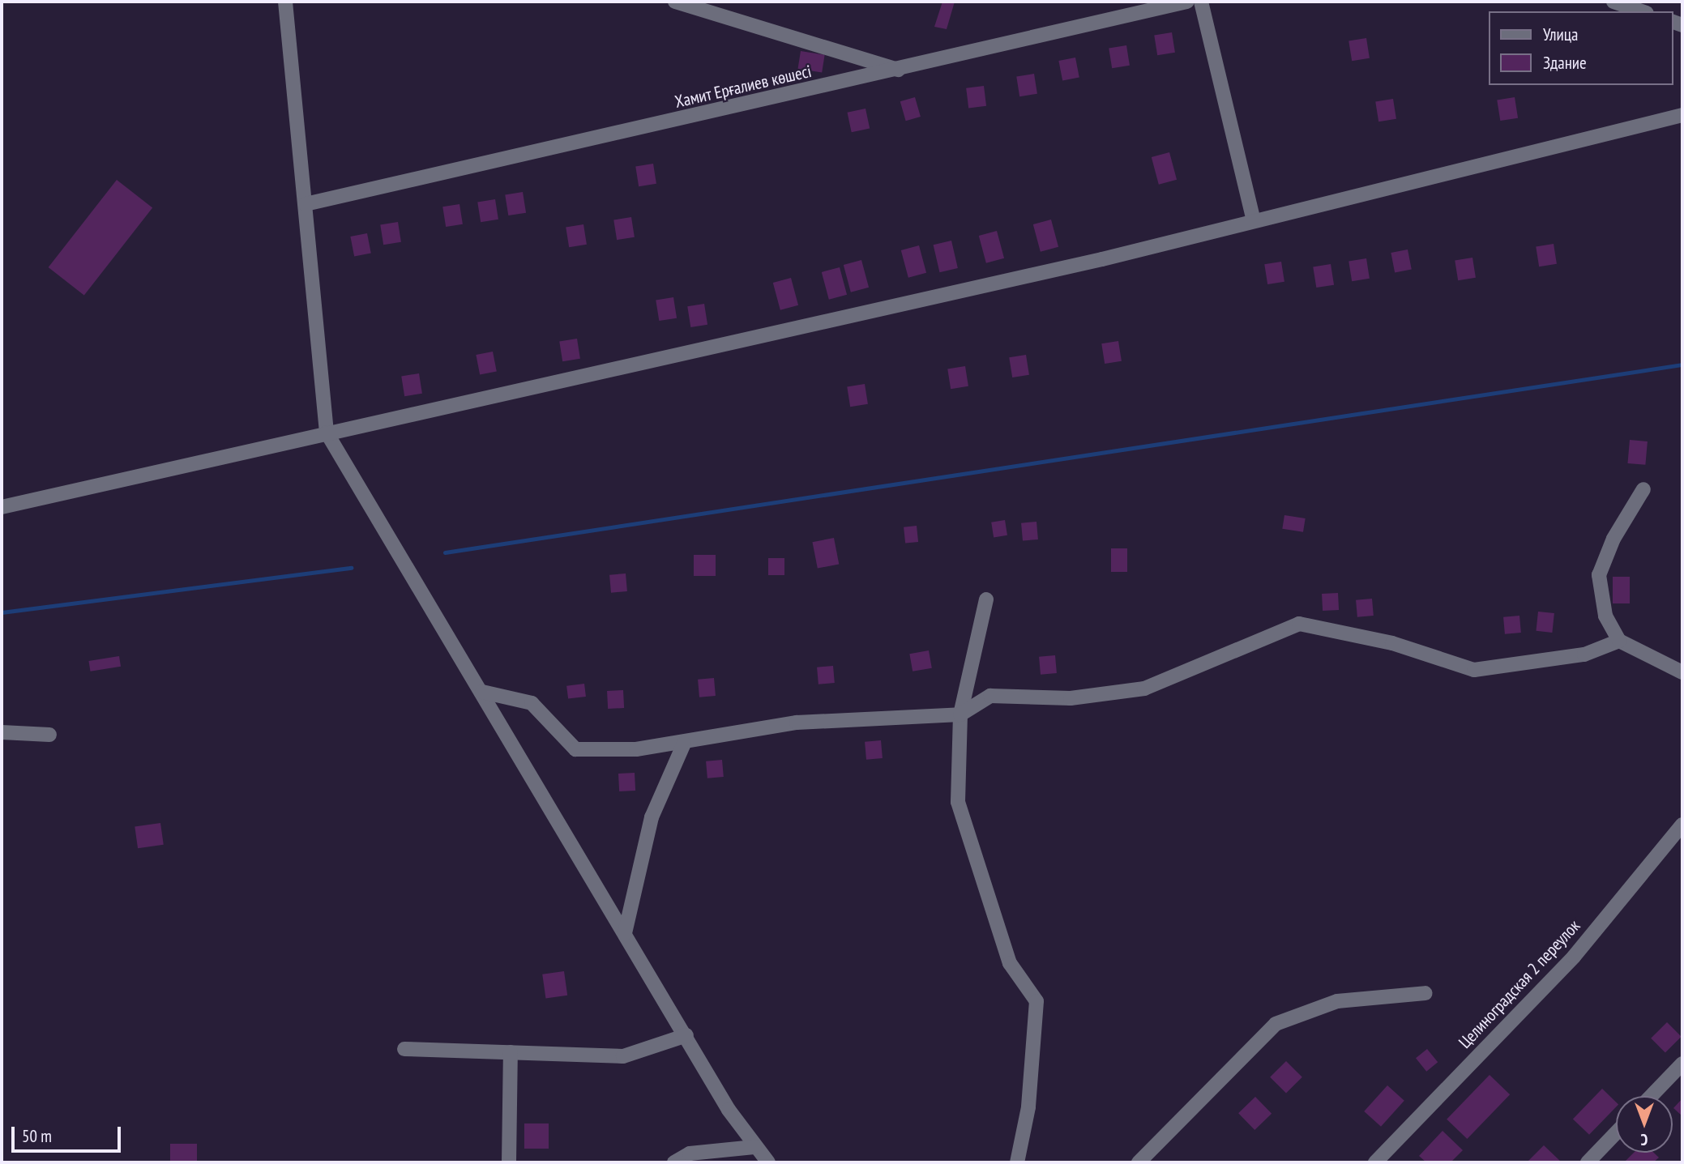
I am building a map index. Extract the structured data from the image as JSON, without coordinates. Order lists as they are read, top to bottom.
{
  "streets": {
    "street": ["Хамит Ерғалиев көшесі", "Целиноградская 2 переулок"]
  },
  "legend": ["Улица", "Здание"],
  "scale_bar": "50 m",
  "north": "bottom"
}
